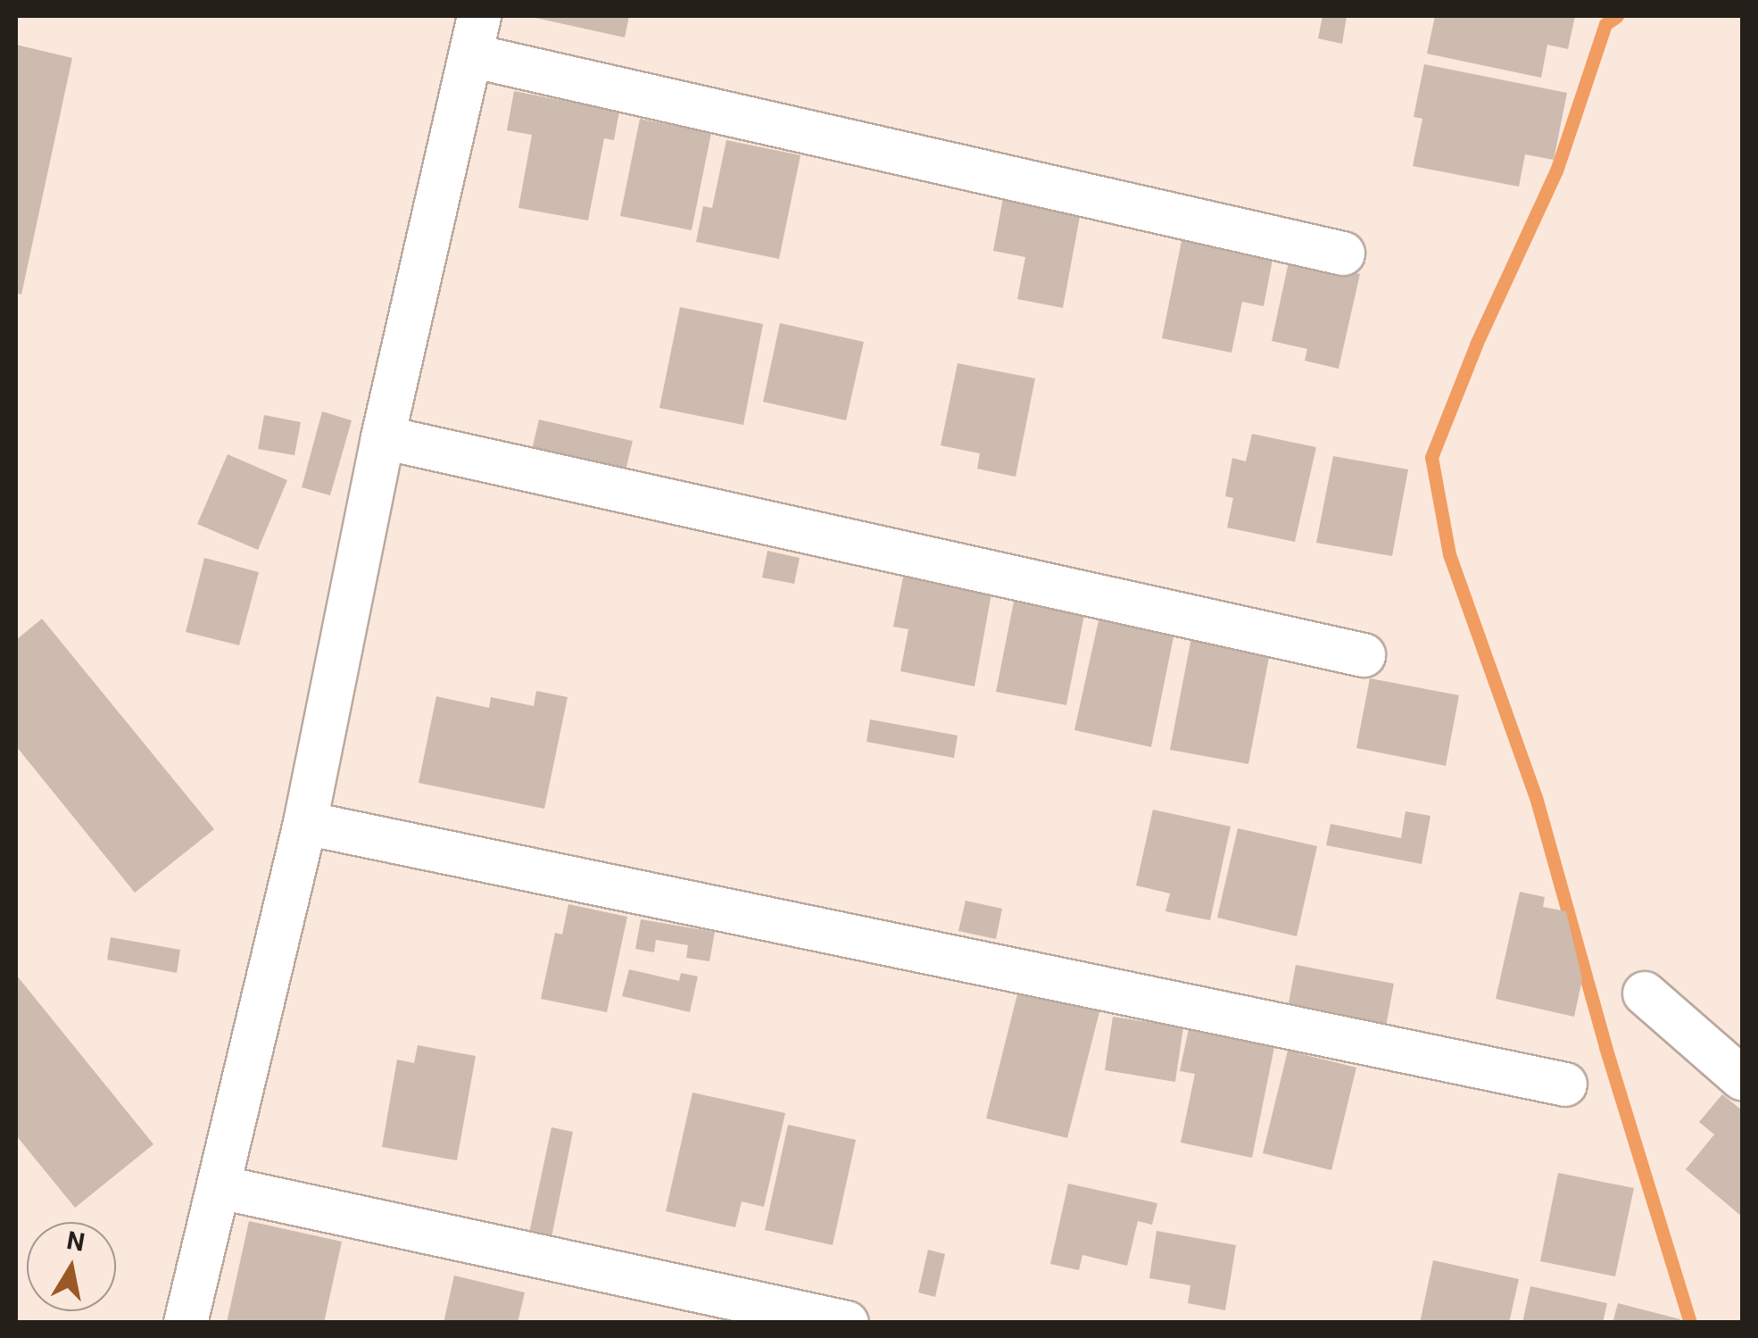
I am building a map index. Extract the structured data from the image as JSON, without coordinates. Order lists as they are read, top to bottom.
{
  "north": "top"
}
